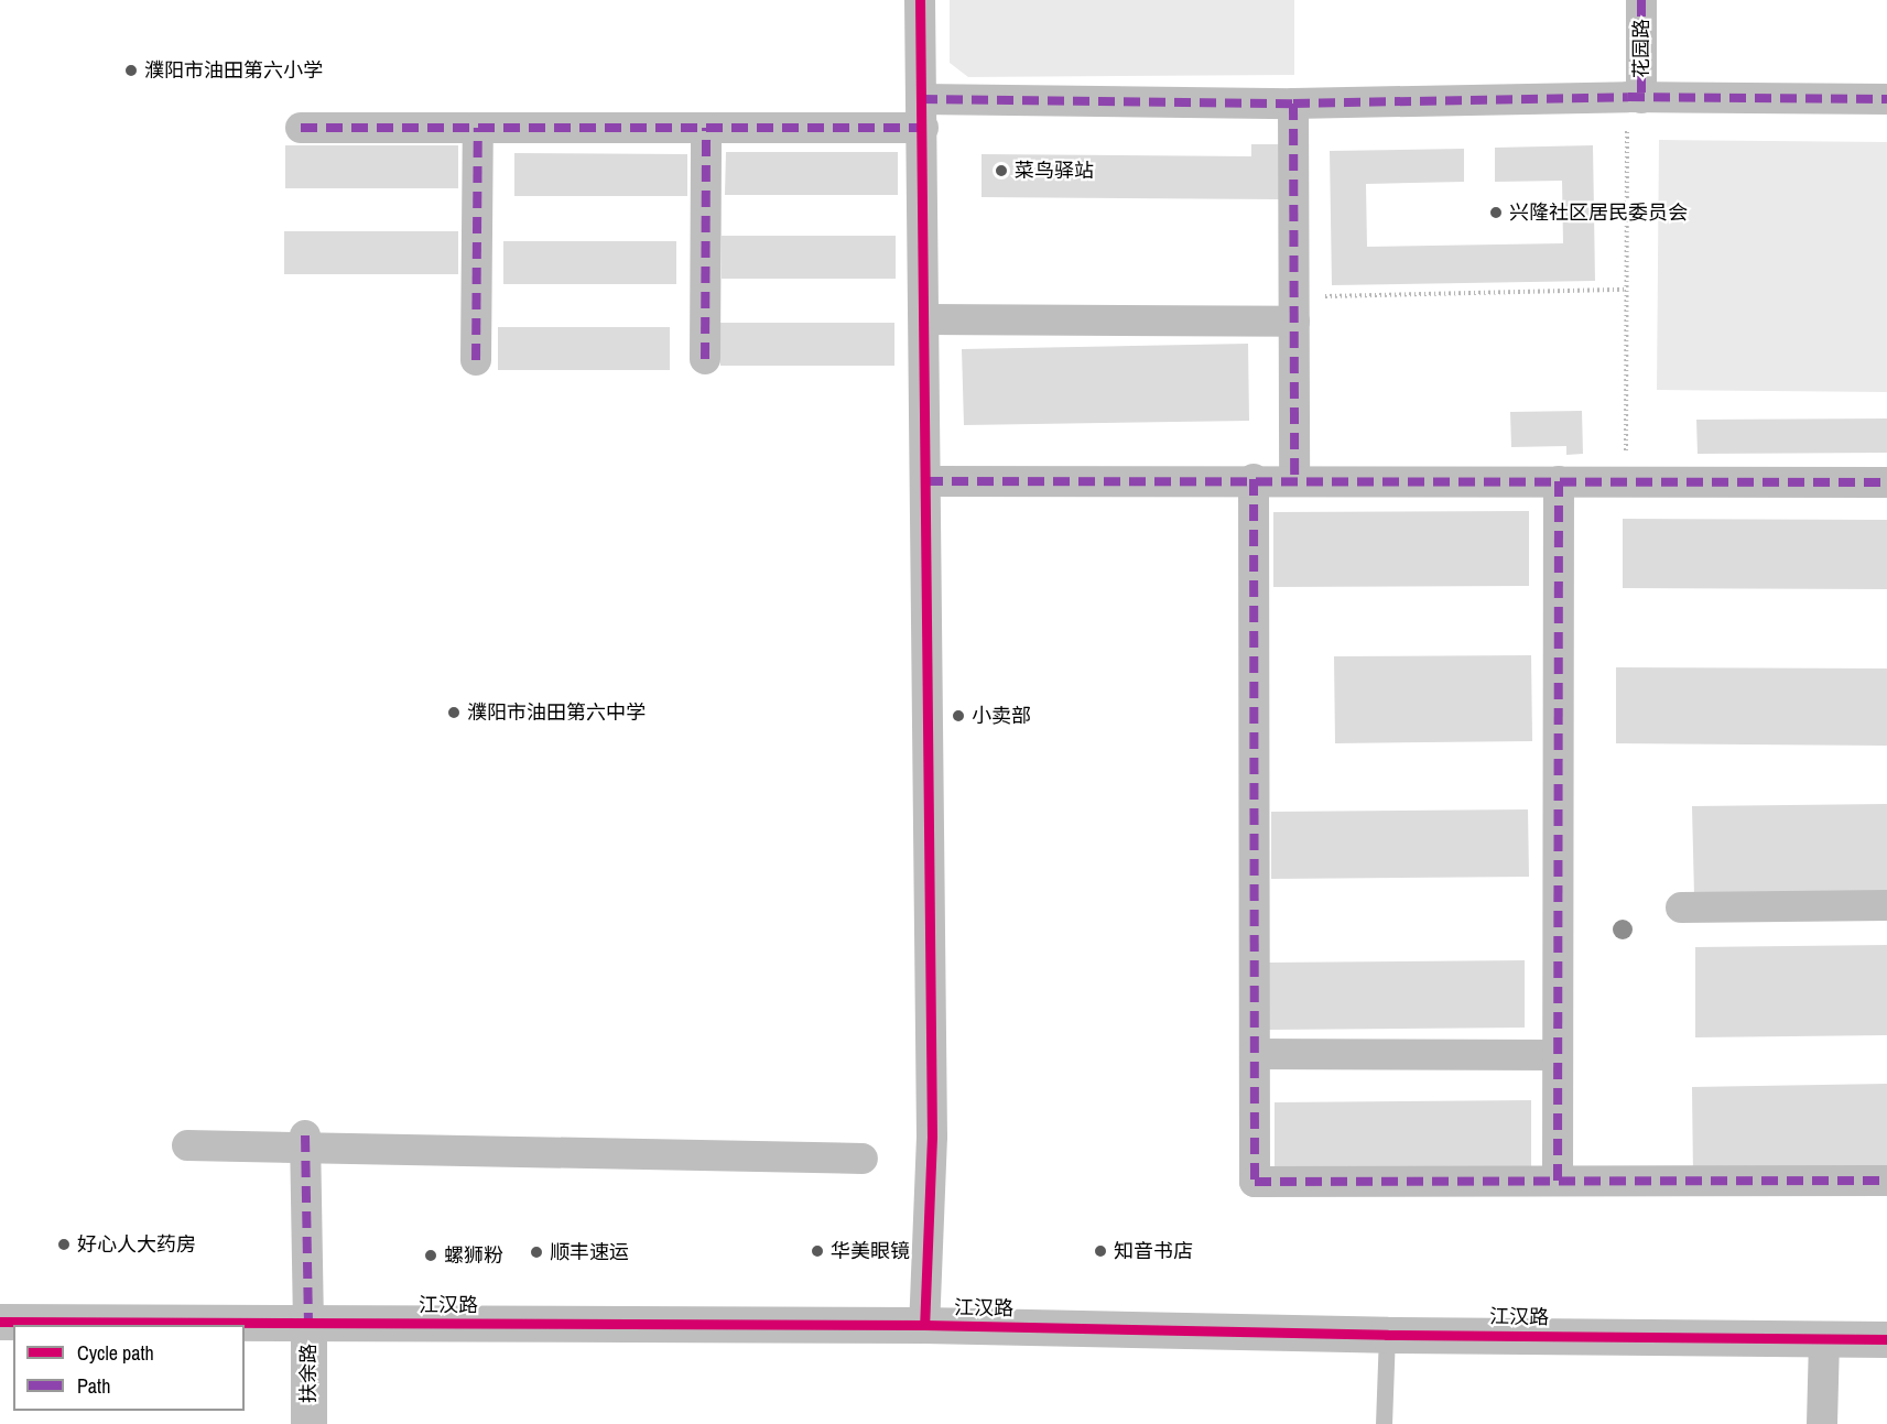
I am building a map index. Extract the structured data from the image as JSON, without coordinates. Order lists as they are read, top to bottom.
{
  "streets": {
    "street": ["花园路", "江汉路", "扶余路"]
  },
  "crossings": [
    ["江汉路", "扶余路"]
  ],
  "places": [
    "濮阳市油田第六小学",
    "菜鸟驿站",
    "兴隆社区居民委员会",
    "濮阳市油田第六中学",
    "小卖部",
    "好心人大药房",
    "华美眼镜",
    "知音书店",
    "顺丰速运",
    "螺狮粉"
  ],
  "legend": ["Cycle path", "Path"]
}
